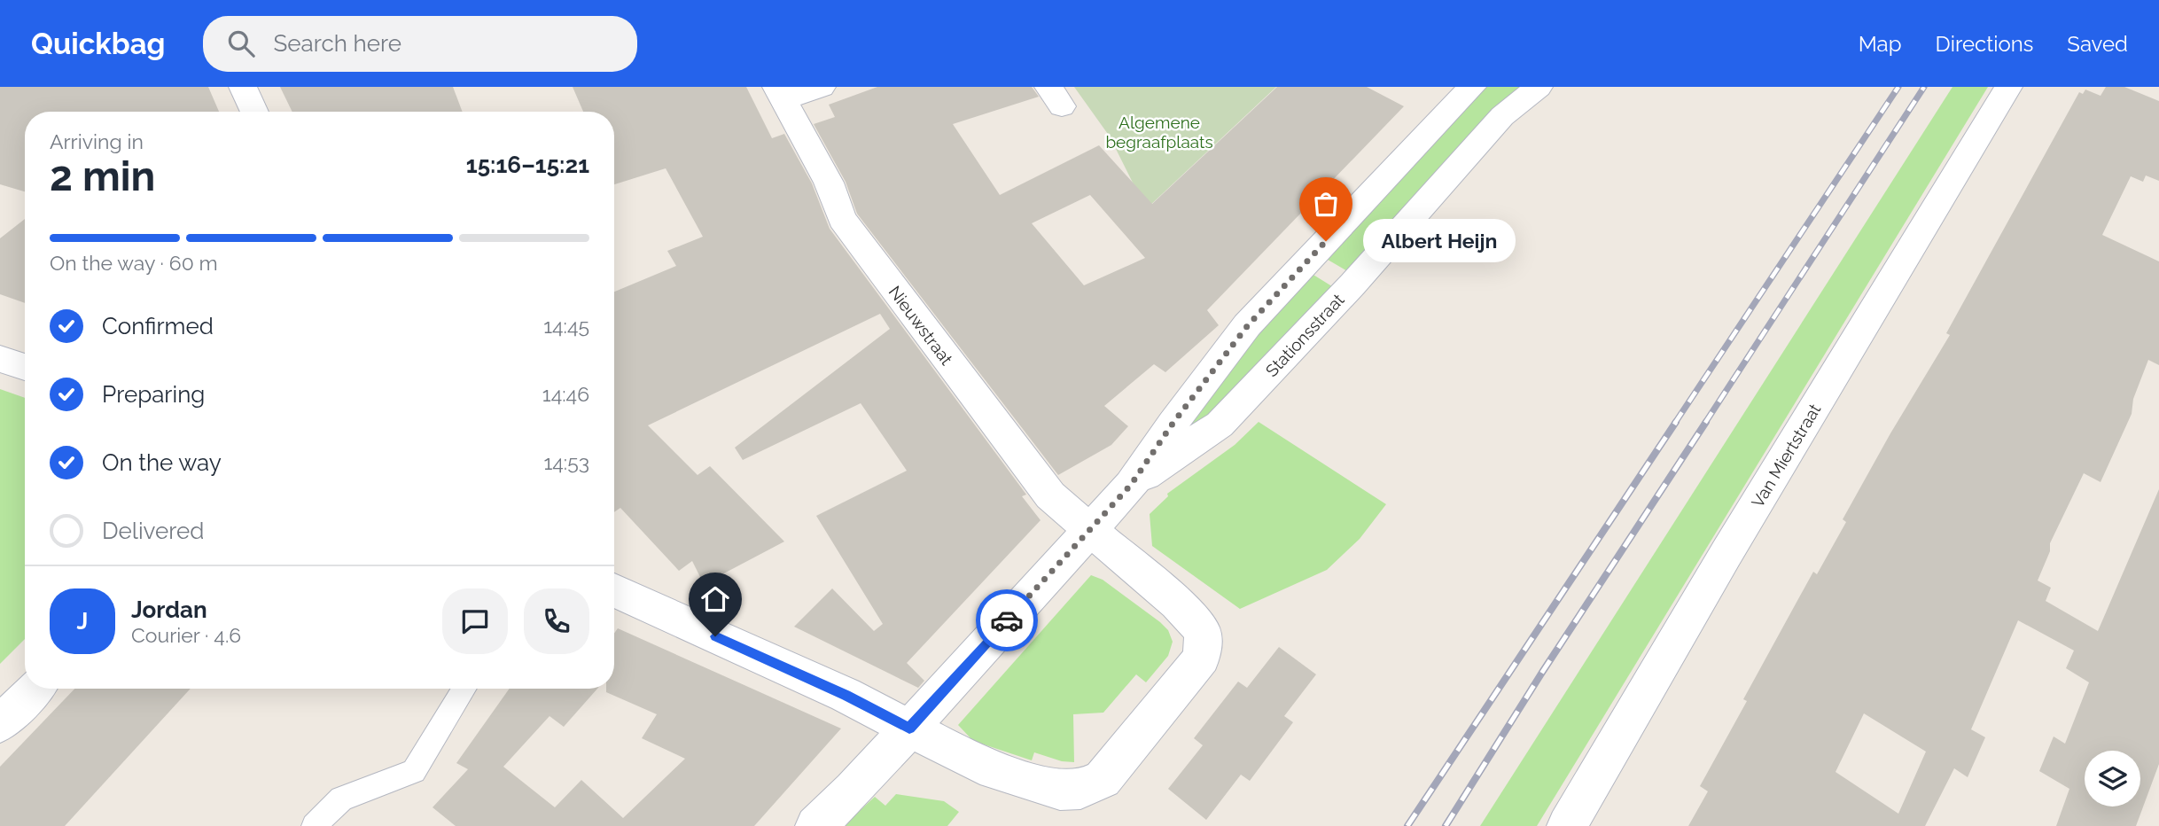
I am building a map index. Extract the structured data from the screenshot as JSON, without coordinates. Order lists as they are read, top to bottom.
{
  "streets": {
    "street": ["Nieuwstraat", "Stationsstraat", "Van Miertstraat"]
  },
  "crossings": [
    ["Nieuwstraat", "Stationsstraat"]
  ],
  "parks": ["Algemene begraafplaats"],
  "places": ["Albert Heijn"],
  "page": {
    "header": "Quickbag",
    "search": "Search here",
    "nav": ["Map", "Directions", "Saved"],
    "heading": ["2 min", "Arriving in", "15:16–15:21"],
    "panel": ["Jordan", "Courier · 4.6"],
    "bar": "On the way · 60 m",
    "bubble": "Albert Heijn",
    "list": [
      ["Confirmed", "14:45"],
      ["Preparing", "14:46"],
      ["On the way", "14:53"],
      "Delivered"
    ],
    "round": "J"
  }
}
